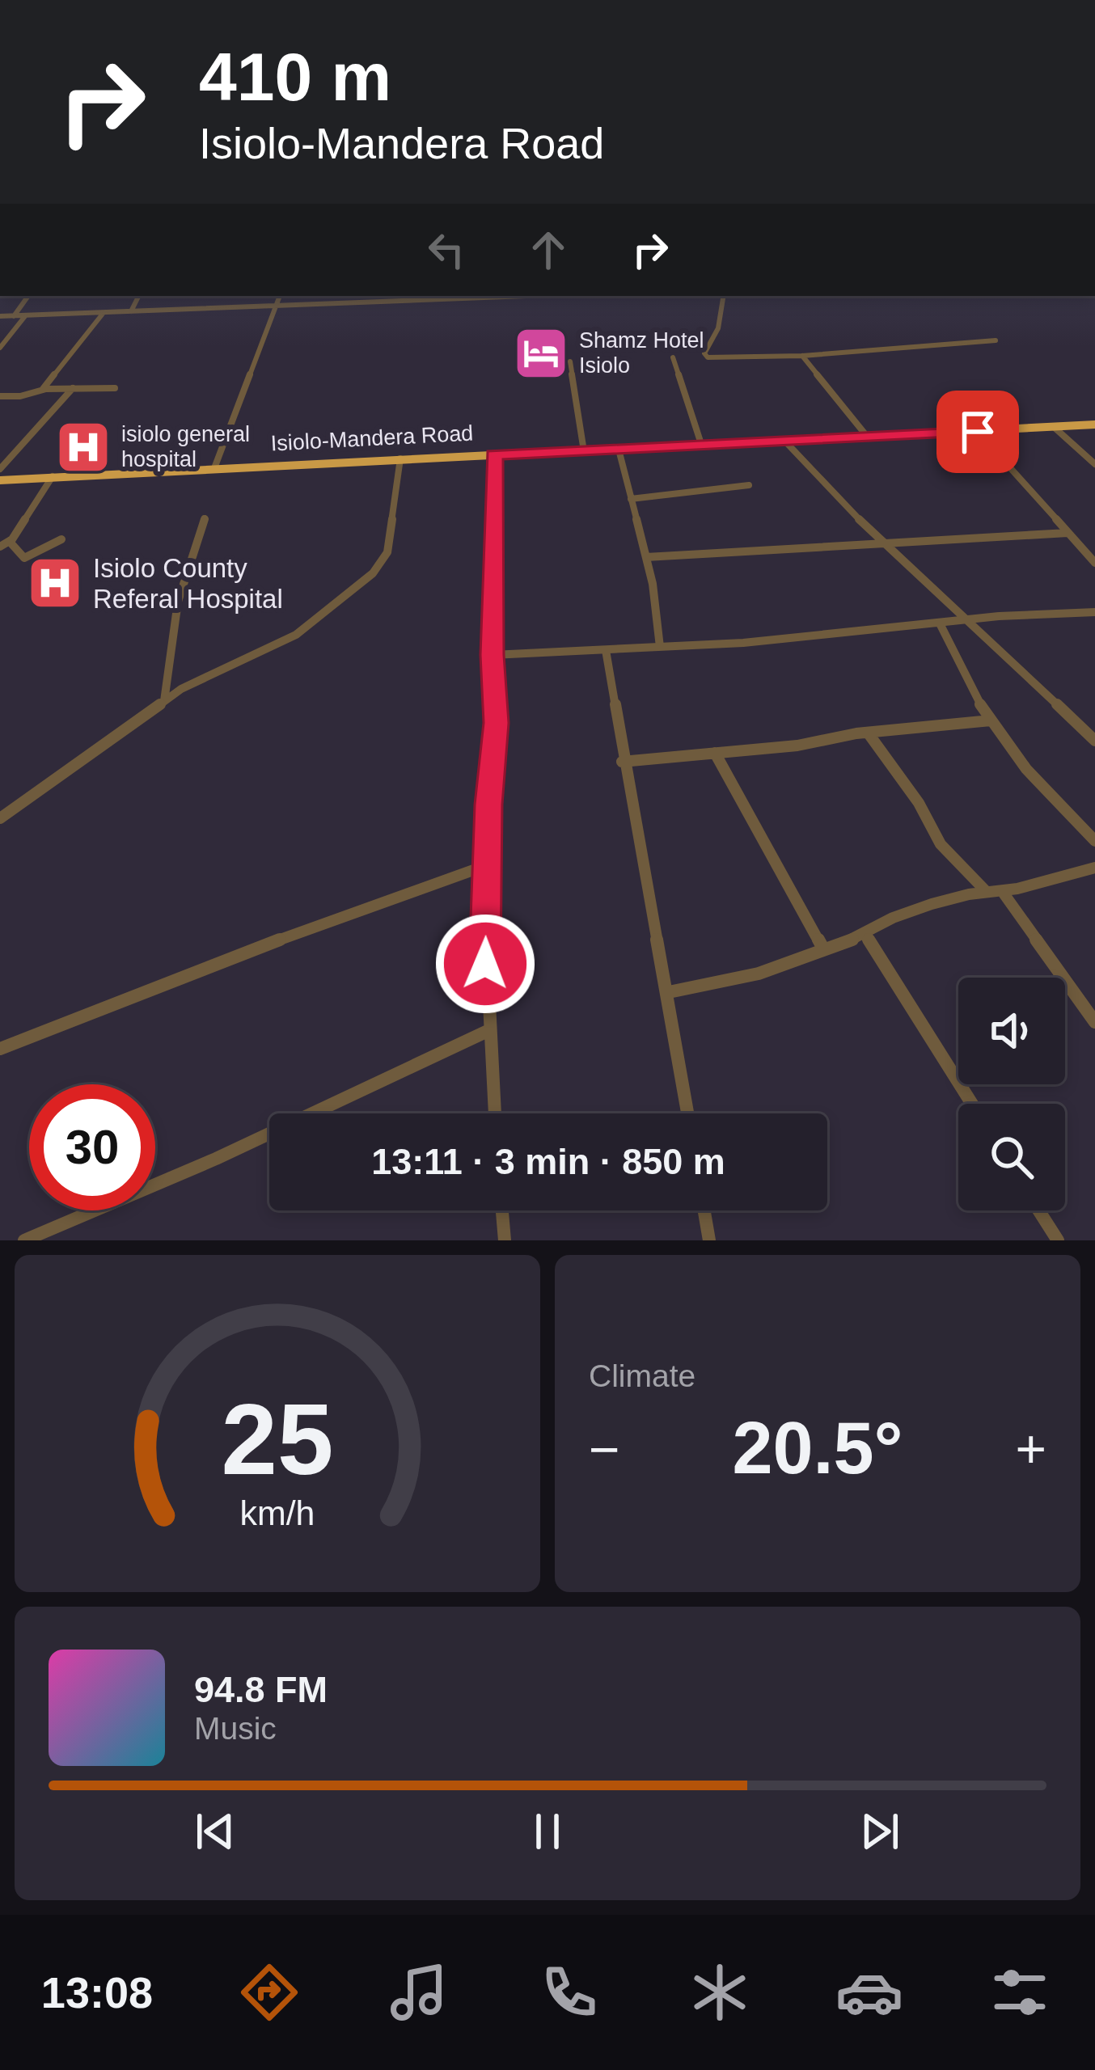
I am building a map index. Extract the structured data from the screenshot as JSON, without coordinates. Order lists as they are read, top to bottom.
{
  "streets": {
    "highway": ["Isiolo-Mandera Road"]
  },
  "places": {
    "hotel": ["Shamz Hotel Isiolo"],
    "hospital": ["isiolo general hospital", "Isiolo County Referal Hospital"]
  },
  "page": {
    "turn": ["410 m", "Isiolo-Mandera Road"],
    "limit": "30",
    "trip": "13:11 · 3 min · 850 m",
    "tile": "Climate",
    "heat": ["−", "20.5°", "+"],
    "song": ["94.8 FM", "Music"],
    "tabs": "13:08",
    "gauge": ["25", "km/h"]
  }
}
